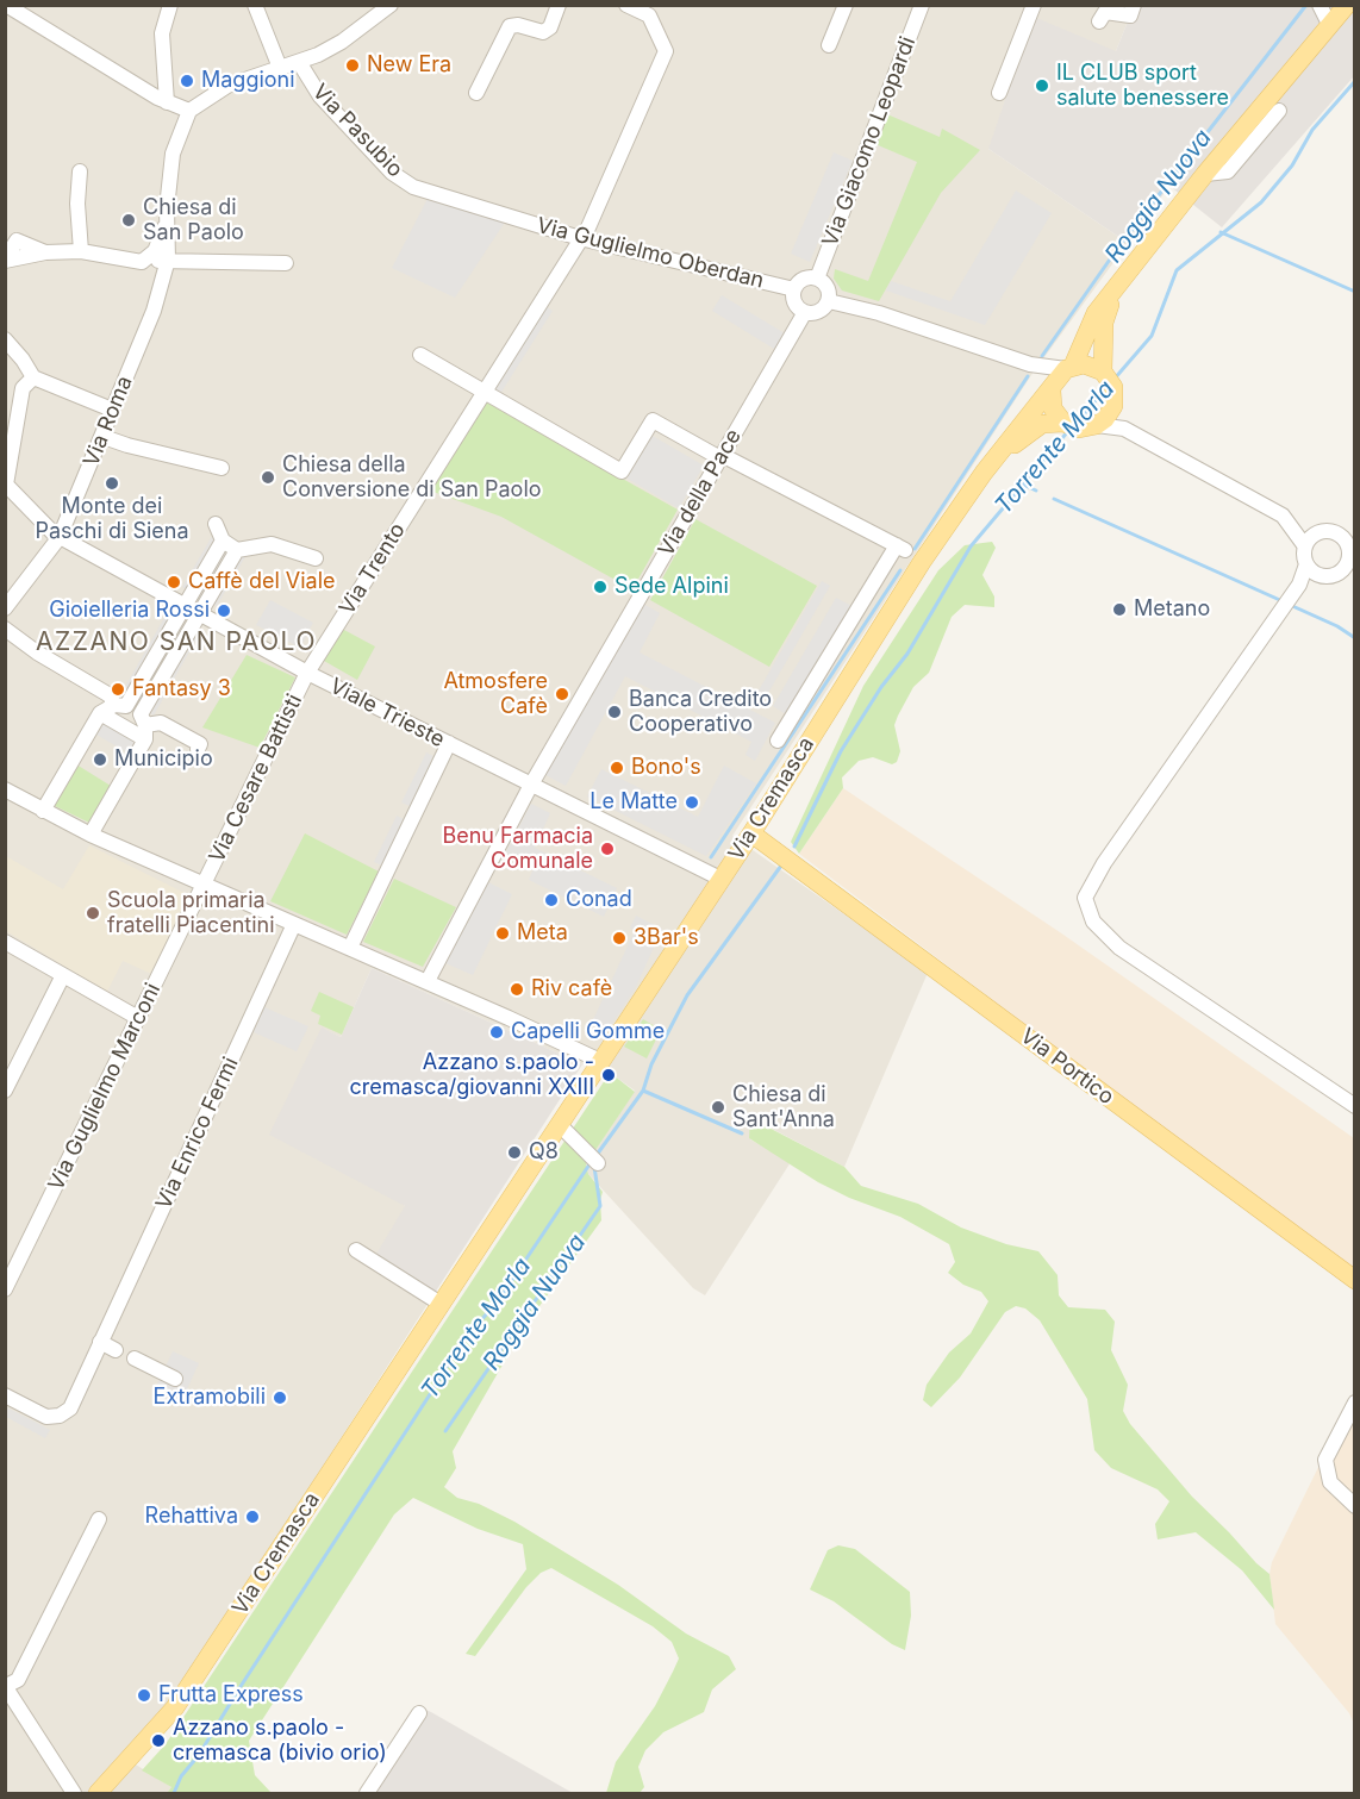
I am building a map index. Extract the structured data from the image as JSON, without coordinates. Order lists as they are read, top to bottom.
{
  "streets": {
    "main road": ["Via Cremasca", "Via Portico"],
    "street": [
      "Via Pasubio",
      "Via Giacomo Leopardi",
      "Via Guglielmo Oberdan",
      "Via Roma",
      "Via della Pace",
      "Via Trento",
      "Viale Trieste",
      "Via Cesare Battisti",
      "Via Guglielmo Marconi",
      "Via Enrico Fermi"
    ]
  },
  "crossings": [
    ["Via Pasubio", "Via Guglielmo Oberdan"],
    ["Via Giacomo Leopardi", "Via Guglielmo Oberdan"],
    ["Via Giacomo Leopardi", "Via della Pace"],
    ["Via Guglielmo Oberdan", "Via della Pace"],
    ["Via Guglielmo Oberdan", "Via Trento"],
    ["Via Roma", "Viale Trieste"],
    ["Via della Pace", "Viale Trieste"],
    ["Via Trento", "Viale Trieste"],
    ["Via Trento", "Via Cesare Battisti"],
    ["Viale Trieste", "Via Cesare Battisti"],
    ["Viale Trieste", "Via Cremasca"],
    ["Via Cesare Battisti", "Via Guglielmo Marconi"],
    ["Via Cremasca", "Via Portico"]
  ],
  "districts": ["AZZANO SAN PAOLO"],
  "water": ["Roggia Nuova", "Torrente Morla"],
  "places": [
    "New Era",
    "Maggioni",
    "IL CLUB sport salute benessere",
    "Chiesa di San Paolo",
    "Chiesa della Conversione di San Paolo",
    "Monte dei Paschi di Siena",
    "Caffè del Viale",
    "Sede Alpini",
    "Metano",
    "Gioielleria Rossi",
    "Fantasy 3",
    "Atmosfere Cafè",
    "Banca Credito Cooperativo",
    "Municipio",
    "Bono's",
    "Le Matte",
    "Benu Farmacia Comunale",
    "Conad",
    "Scuola primaria fratelli Piacentini",
    "Meta",
    "3Bar's",
    "Riv cafè",
    "Capelli Gomme",
    "Azzano s.paolo - cremasca/giovanni XXIII",
    "Chiesa di Sant'Anna",
    "Q8",
    "Extramobili",
    "Rehattiva",
    "Frutta Express",
    "Azzano s.paolo - cremasca (bivio orio)"
  ]
}
